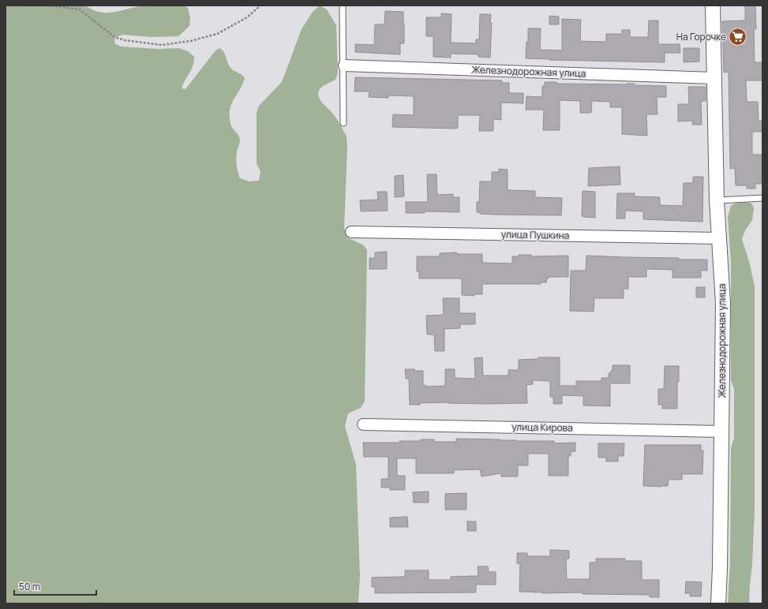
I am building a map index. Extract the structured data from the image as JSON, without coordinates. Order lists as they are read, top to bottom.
{
  "streets": {
    "street": ["Железнодорожная улица", "улица Пушкина", "улица Кирова"]
  },
  "crossings": [
    ["Железнодорожная улица", "улица Пушкина"],
    ["Железнодорожная улица", "улица Кирова"]
  ],
  "places": {
    "supermarket": ["На Горочке"]
  },
  "scale_bar": "50 m"
}
